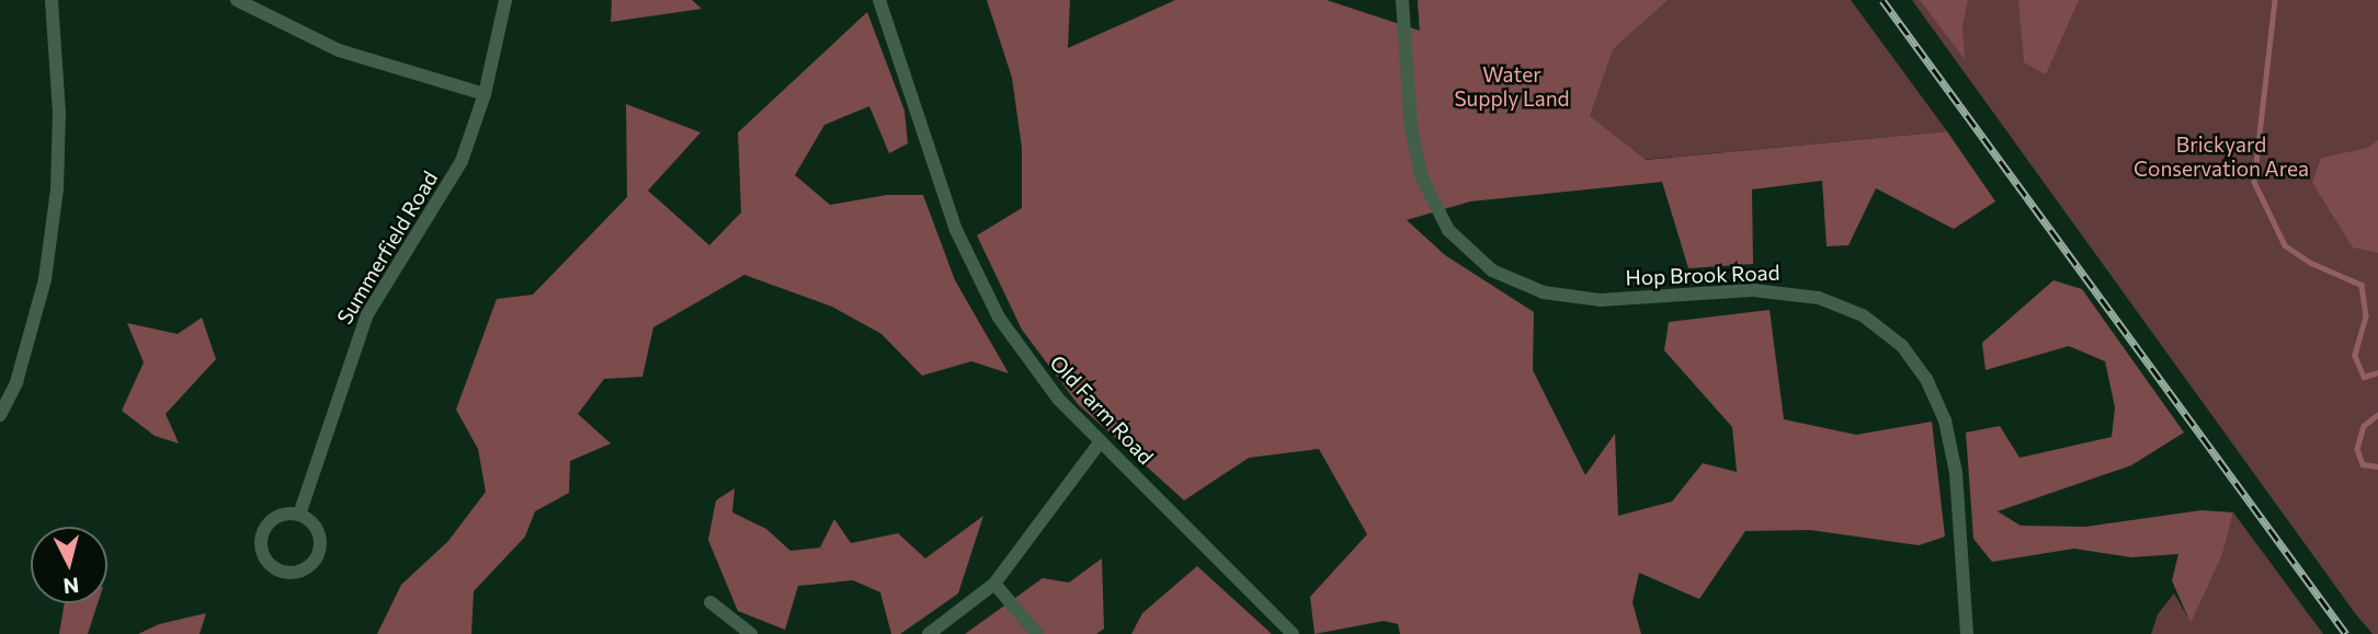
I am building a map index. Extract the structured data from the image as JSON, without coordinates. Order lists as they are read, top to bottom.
{
  "streets": {
    "street": ["Summerfield Road", "Hop Brook Road", "Old Farm Road"]
  },
  "parks": ["Water Supply Land", "Brickyard Conservation Area"],
  "north": "bottom"
}
